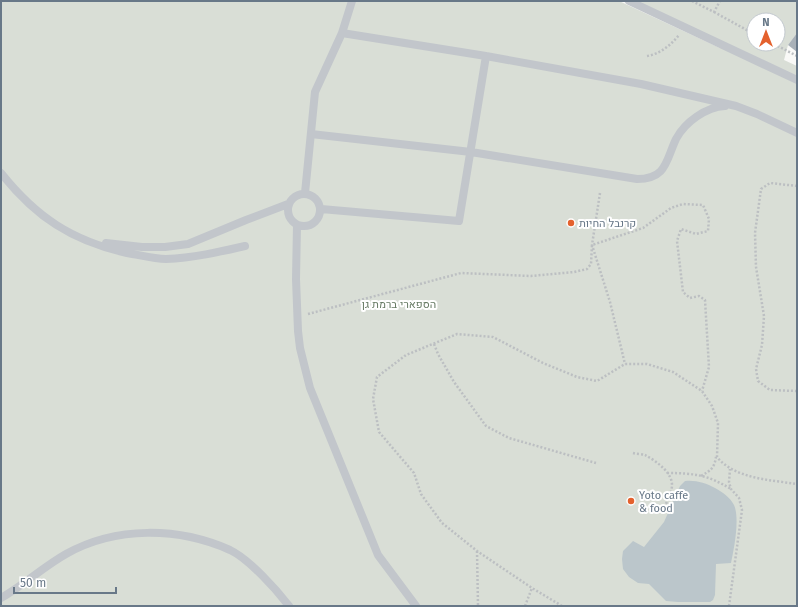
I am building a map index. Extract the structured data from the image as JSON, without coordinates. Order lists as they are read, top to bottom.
{
  "parks": ["הספארי ברמת גן"],
  "places": ["קרנבל החיות", "Yoto caffe & food"],
  "scale_bar": "50 m",
  "north": "top"
}
